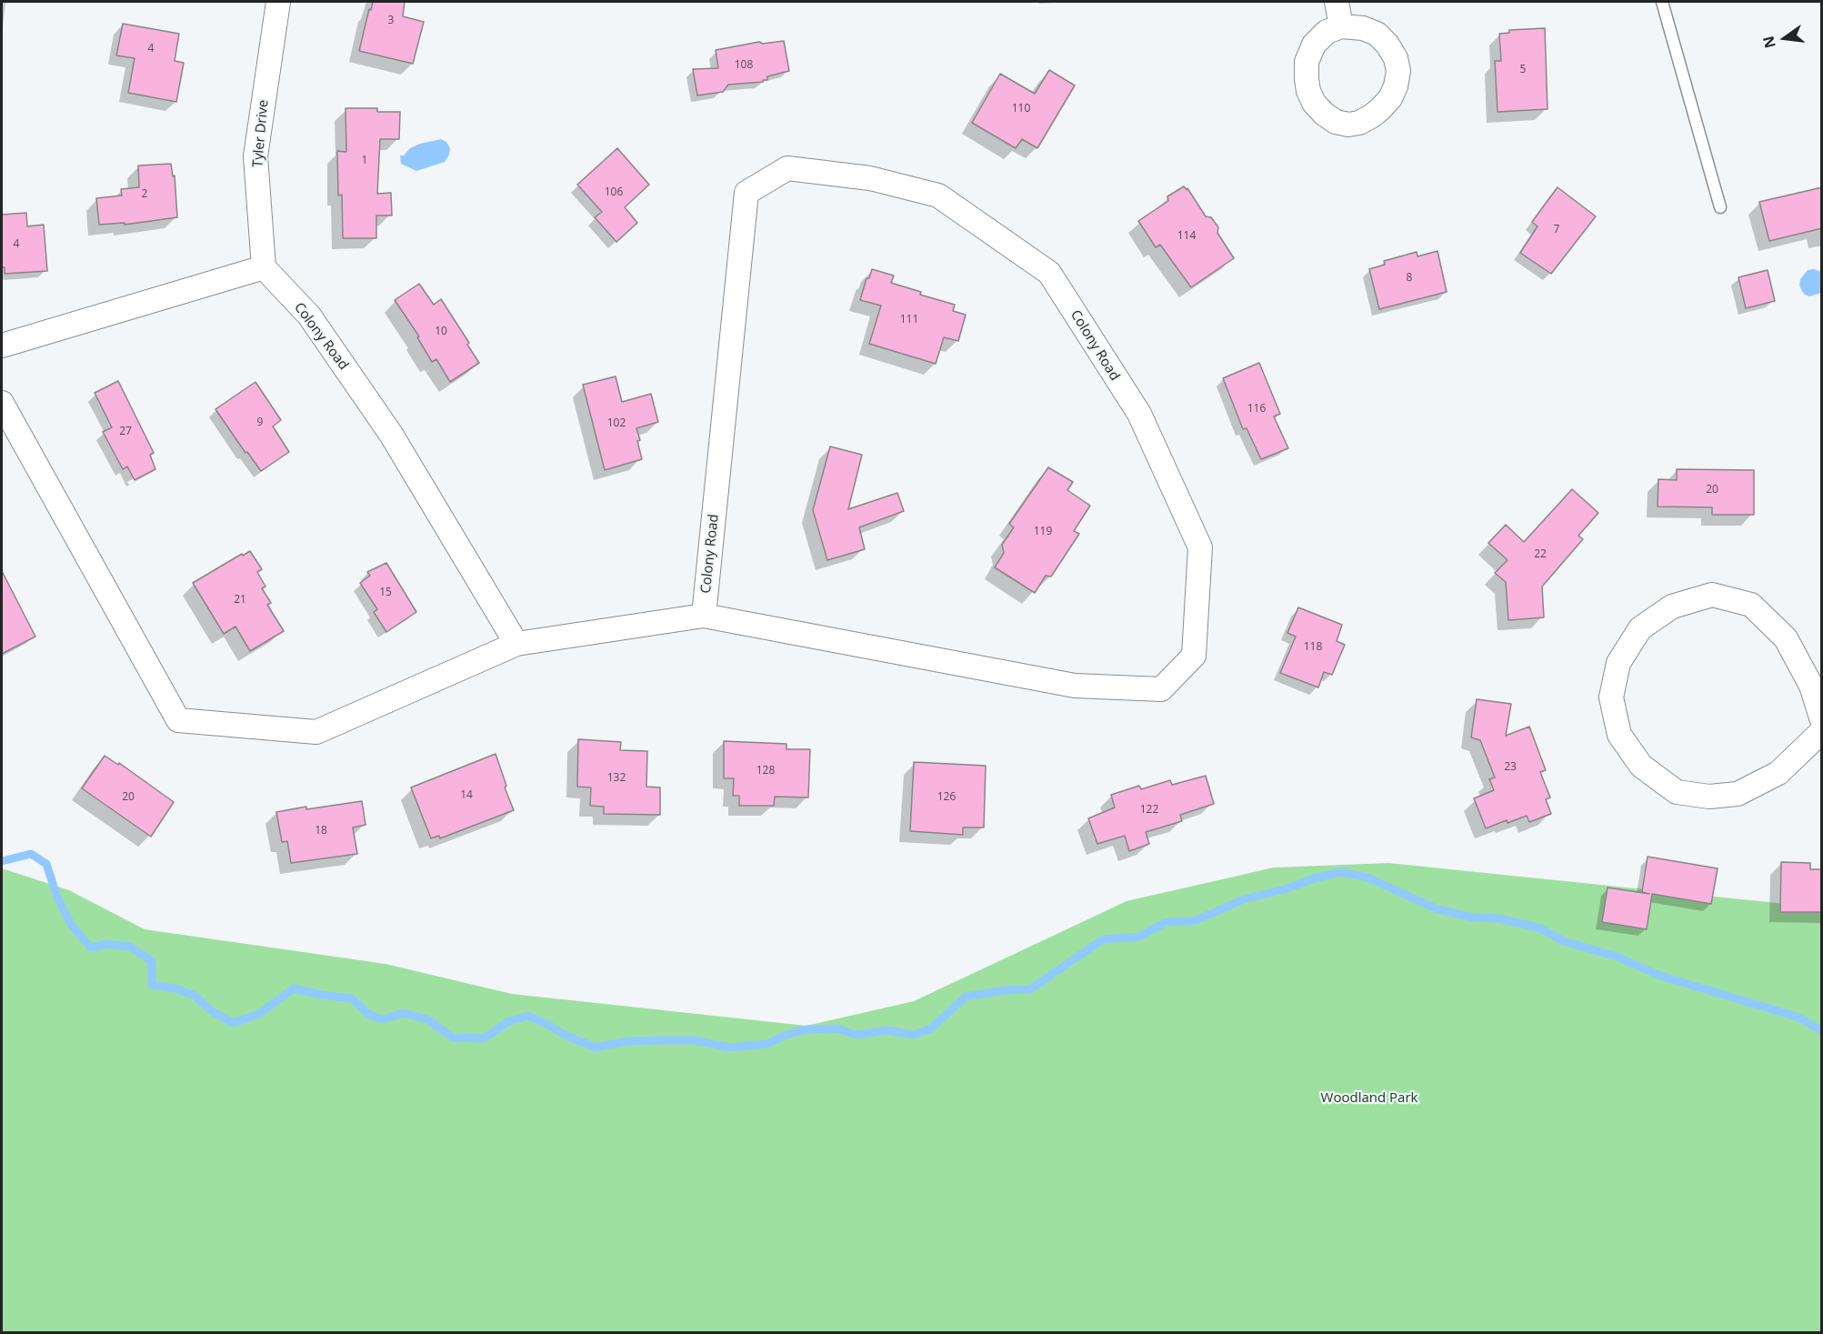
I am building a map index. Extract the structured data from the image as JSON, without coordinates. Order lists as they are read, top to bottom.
{
  "streets": {
    "street": ["Tyler Drive", "Colony Road"]
  },
  "crossings": [
    ["Tyler Drive", "Colony Road"]
  ],
  "parks": ["Woodland Park"],
  "house_numbers": [
    "3",
    "4",
    "108",
    "5",
    "110",
    "1",
    "106",
    "2",
    "7",
    "114",
    "4",
    "8",
    "111",
    "10",
    "116",
    "9",
    "102",
    "27",
    "20",
    "119",
    "22",
    "15",
    "21",
    "118",
    "23",
    "128",
    "132",
    "14",
    "20",
    "126",
    "122",
    "18"
  ],
  "north": "left"
}
